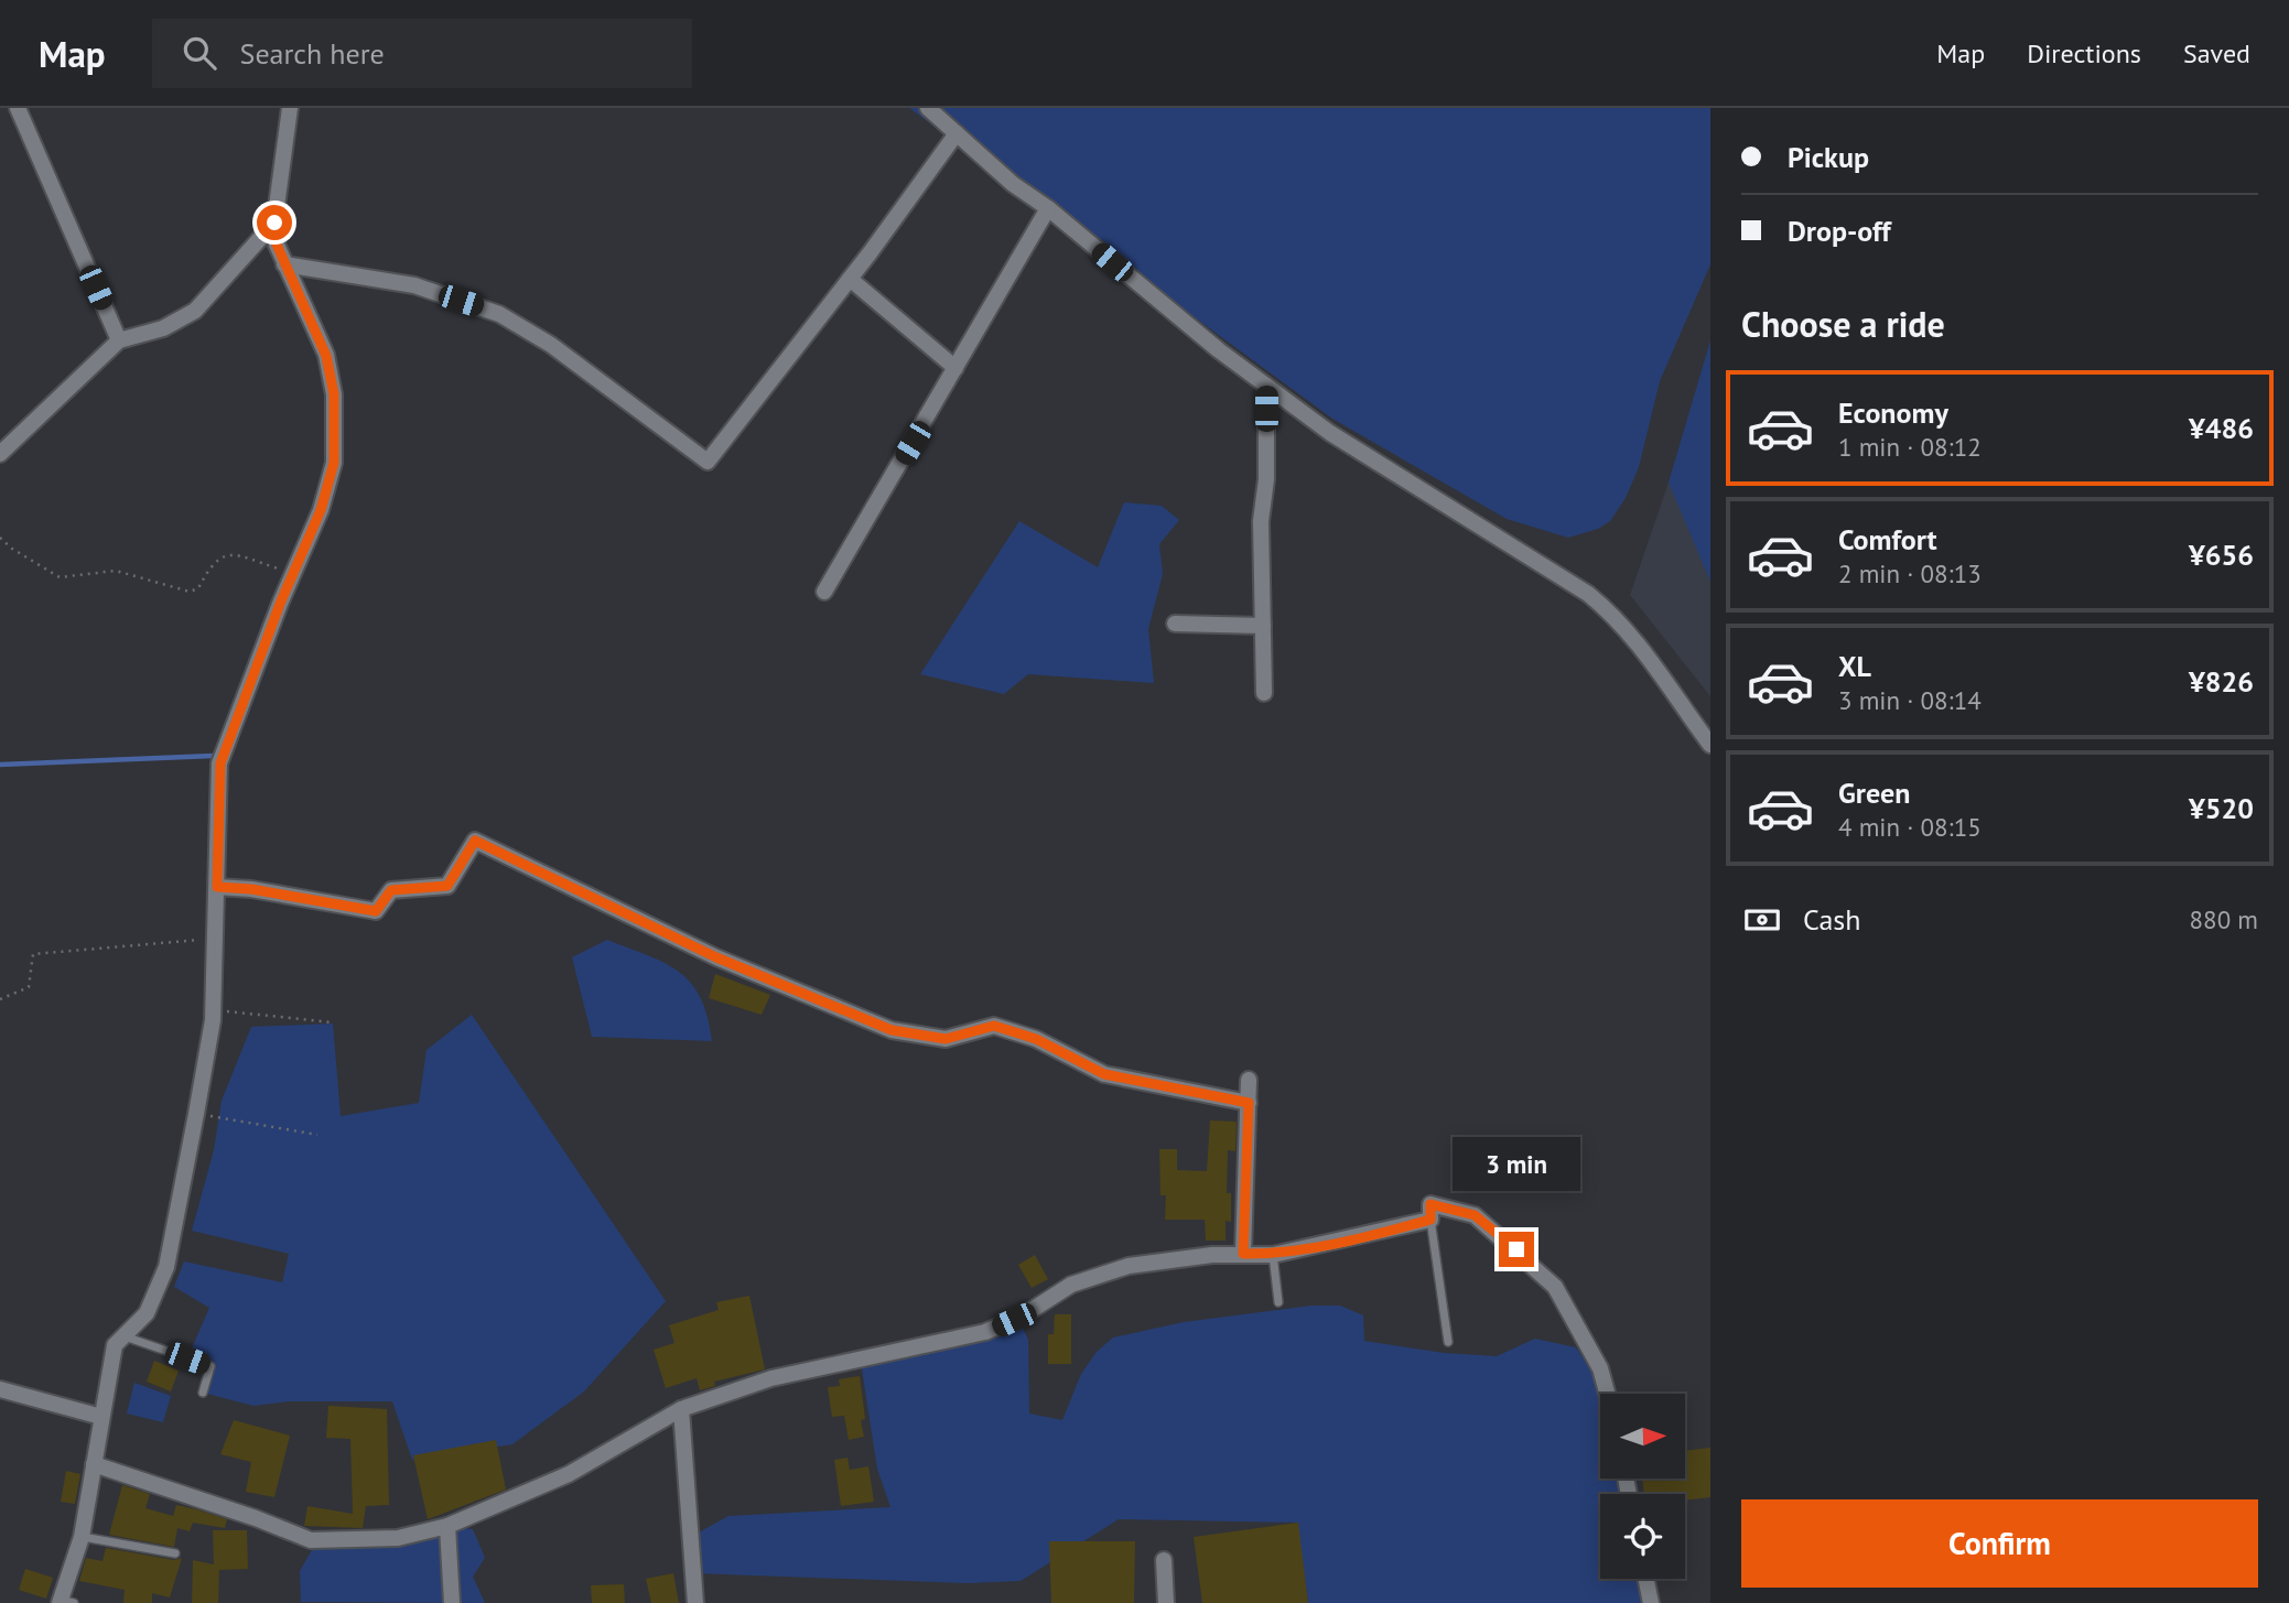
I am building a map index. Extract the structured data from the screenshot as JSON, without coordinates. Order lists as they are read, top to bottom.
{
  "north": "right",
  "page": {
    "header": "Map",
    "search": "Search here",
    "nav": ["Map", "Directions", "Saved"],
    "banner": ["Pickup", "Drop-off"],
    "heading": "Choose a ride",
    "list": [
      {
        "name": "Economy",
        "note": "1 min · 08:12",
        "value": "¥486"
      },
      {
        "name": "Comfort",
        "note": "2 min · 08:13",
        "value": "¥656"
      },
      {
        "name": "XL",
        "note": "3 min · 08:14",
        "value": "¥826"
      },
      {
        "name": "Green",
        "note": "4 min · 08:15",
        "value": "¥520"
      }
    ],
    "pay": ["Cash", "880 m"],
    "bubble": "3 min",
    "buttons": "Confirm"
  }
}
